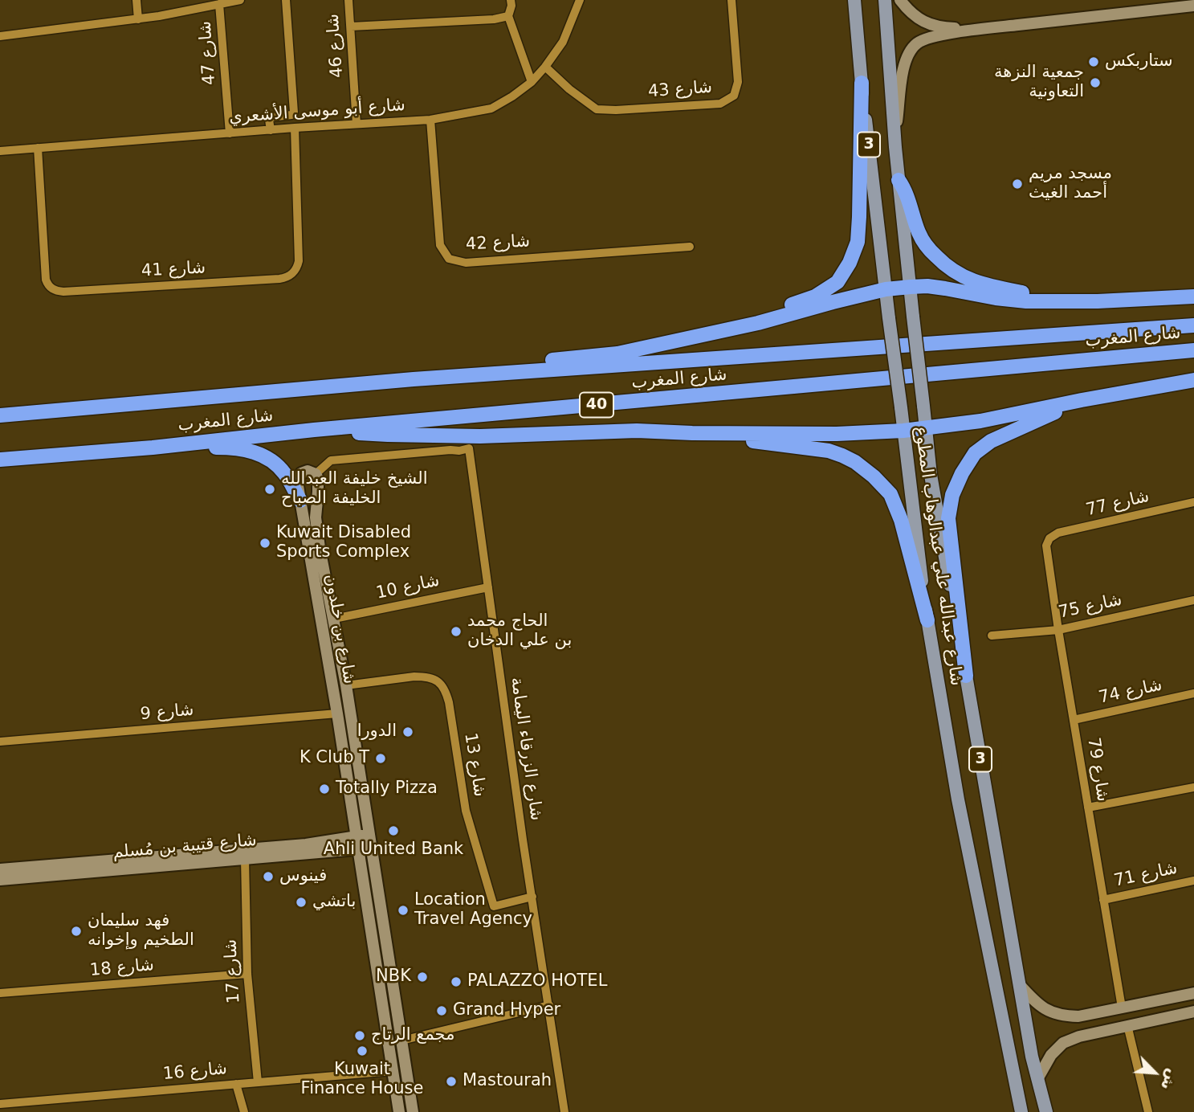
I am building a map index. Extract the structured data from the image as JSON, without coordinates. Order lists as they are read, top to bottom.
{
  "streets": {
    "highway": ["شارع المغرب", "40"],
    "main road": ["3", "شارع عبدالله علي عبدالوهاب المطوع"],
    "street": [
      "شارع 46",
      "شارع 47",
      "شارع 43",
      "شارع أبو موسى الأشعري",
      "شارع 42",
      "شارع 41",
      "شارع 77",
      "شارع 10",
      "شارع 75",
      "شارع بن خلدون",
      "شارع 74",
      "شارع 9",
      "شارع الزرقاء اليمامة",
      "شارع 13",
      "شارع 79",
      "شارع قتيبة بن مُسلم",
      "شارع 71",
      "شارع 18",
      "شارع 17",
      "شارع 16"
    ]
  },
  "crossings": [
    ["شارع 46", "شارع أبو موسى الأشعري"],
    ["شارع 47", "شارع أبو موسى الأشعري"],
    ["شارع 43", "شارع أبو موسى الأشعري"],
    ["شارع أبو موسى الأشعري", "شارع 42"],
    ["شارع أبو موسى الأشعري", "شارع 41"],
    ["شارع 77", "شارع 79"],
    ["شارع 10", "شارع بن خلدون"],
    ["شارع 10", "شارع الزرقاء اليمامة"],
    ["شارع 75", "شارع 79"],
    ["شارع بن خلدون", "شارع 9"],
    ["شارع بن خلدون", "شارع الزرقاء اليمامة"],
    ["شارع بن خلدون", "شارع 13"],
    ["شارع بن خلدون", "شارع قتيبة بن مُسلم"],
    ["شارع بن خلدون", "شارع 16"],
    ["شارع 74", "شارع 79"],
    ["شارع الزرقاء اليمامة", "شارع 13"],
    ["شارع 79", "شارع 71"],
    ["شارع قتيبة بن مُسلم", "شارع 17"],
    ["شارع 18", "شارع 17"],
    ["شارع 17", "شارع 16"]
  ],
  "places": [
    "ستاربكس",
    "جمعية النزهة التعاونية",
    "مسجد مريم أحمد الغيث",
    "الشيخ خليفة العبدالله الخليفة الصباح",
    "Kuwait Disabled Sports Complex",
    "الحاج محمد بن علي الدخان",
    "الدورا",
    "K Club T",
    "Totally Pizza",
    "Ahli United Bank",
    "فينوس",
    "باتشي",
    "Location Travel Agency",
    "فهد سليمان الطخيم وإخوانه",
    "NBK",
    "PALAZZO HOTEL",
    "Grand Hyper",
    "مجمع الرتاج",
    "Kuwait Finance House",
    "Mastourah"
  ],
  "north": "bottom right"
}
